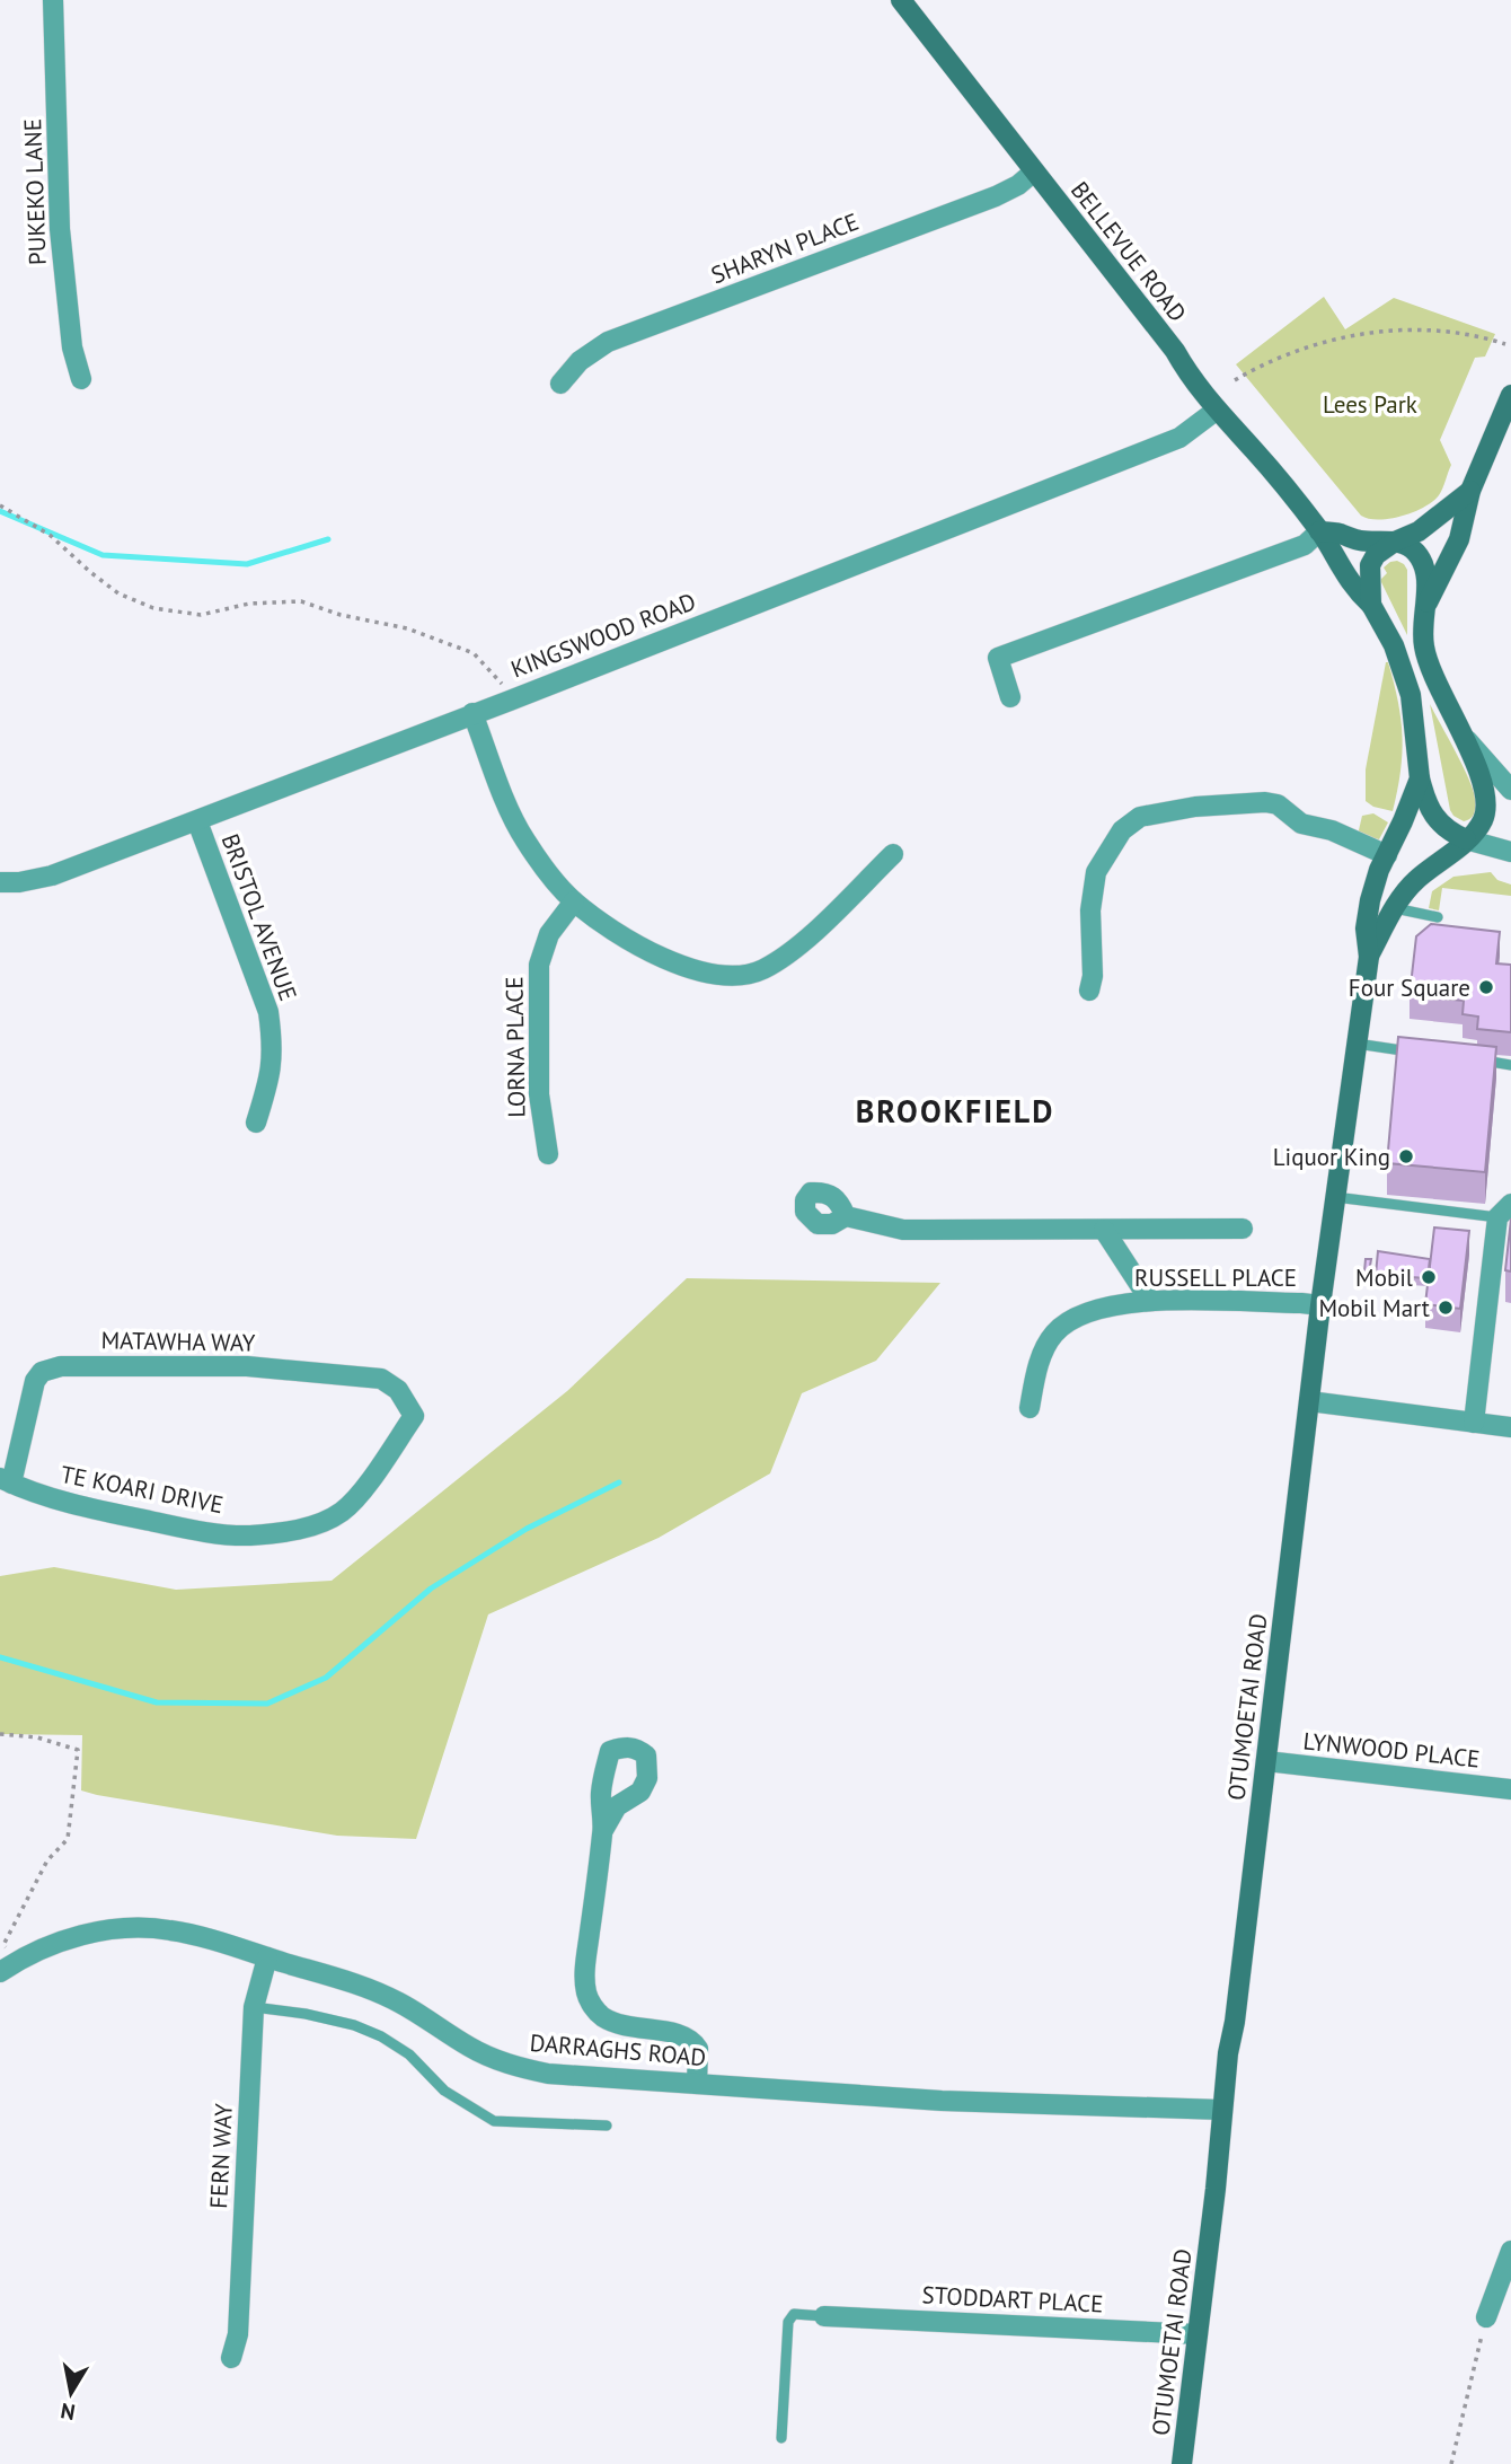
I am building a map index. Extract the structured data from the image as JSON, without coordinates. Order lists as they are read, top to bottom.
{
  "streets": {
    "main road": ["BELLEVUE ROAD", "OTUMOETAI ROAD"],
    "street": [
      "PUKEKO LANE",
      "SHARYN PLACE",
      "KINGSWOOD ROAD",
      "BRISTOL AVENUE",
      "LORNA PLACE",
      "RUSSELL PLACE",
      "MATAWHA WAY",
      "TE KOARI DRIVE",
      "LYNWOOD PLACE",
      "DARRAGHS ROAD",
      "FERN WAY",
      "STODDART PLACE"
    ]
  },
  "crossings": [
    ["SHARYN PLACE", "BELLEVUE ROAD"],
    ["BELLEVUE ROAD", "KINGSWOOD ROAD"],
    ["BELLEVUE ROAD", "OTUMOETAI ROAD"],
    ["KINGSWOOD ROAD", "BRISTOL AVENUE"],
    ["RUSSELL PLACE", "OTUMOETAI ROAD"],
    ["MATAWHA WAY", "TE KOARI DRIVE"],
    ["OTUMOETAI ROAD", "LYNWOOD PLACE"],
    ["OTUMOETAI ROAD", "DARRAGHS ROAD"],
    ["OTUMOETAI ROAD", "STODDART PLACE"],
    ["DARRAGHS ROAD", "FERN WAY"]
  ],
  "districts": ["BROOKFIELD"],
  "parks": ["Lees Park"],
  "places": [
    "Four Square",
    "Liquor King",
    "Mobil",
    "Mobil Mart"
  ],
  "north": "bottom"
}
